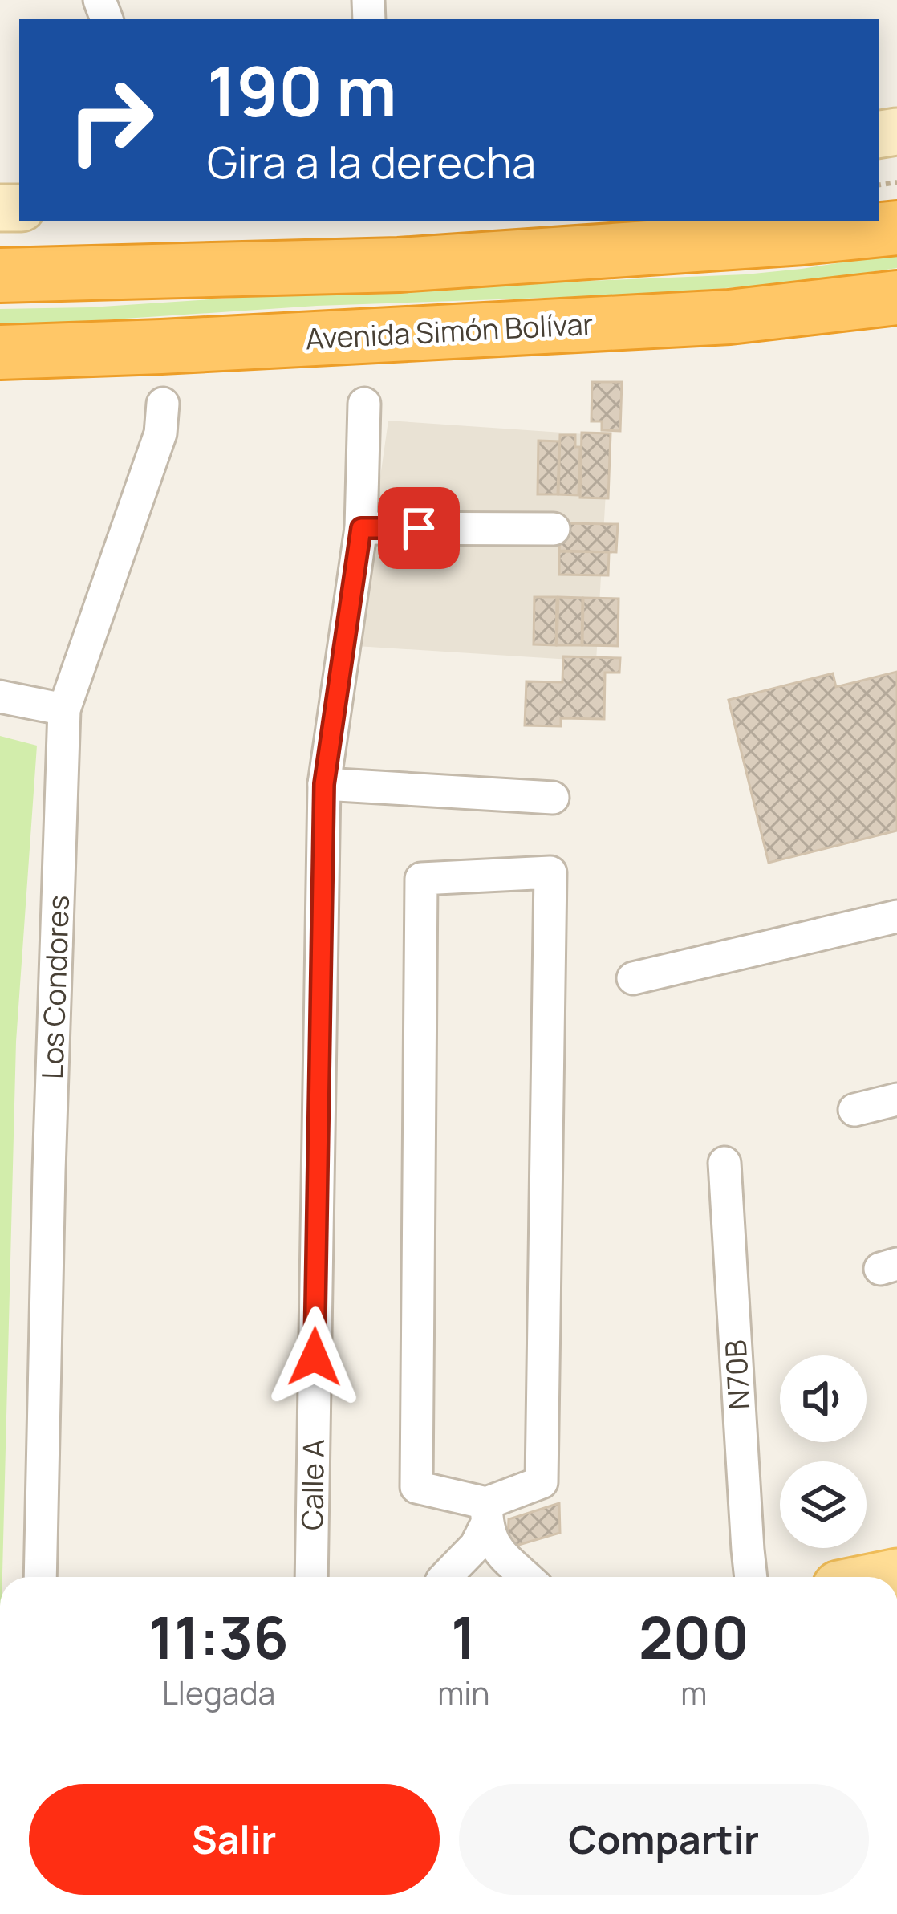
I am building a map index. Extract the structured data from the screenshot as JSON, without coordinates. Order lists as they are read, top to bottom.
{
  "streets": {
    "highway": ["Avenida Simón Bolívar"],
    "street": ["Los Condores", "N70B", "Calle A"]
  },
  "page": {
    "turn": ["190 m", "Gira a la derecha"],
    "eta": [
      "11:36",
      "Llegada",
      "1",
      "min",
      "200",
      "m"
    ],
    "buttons": ["Salir", "Compartir"]
  }
}
